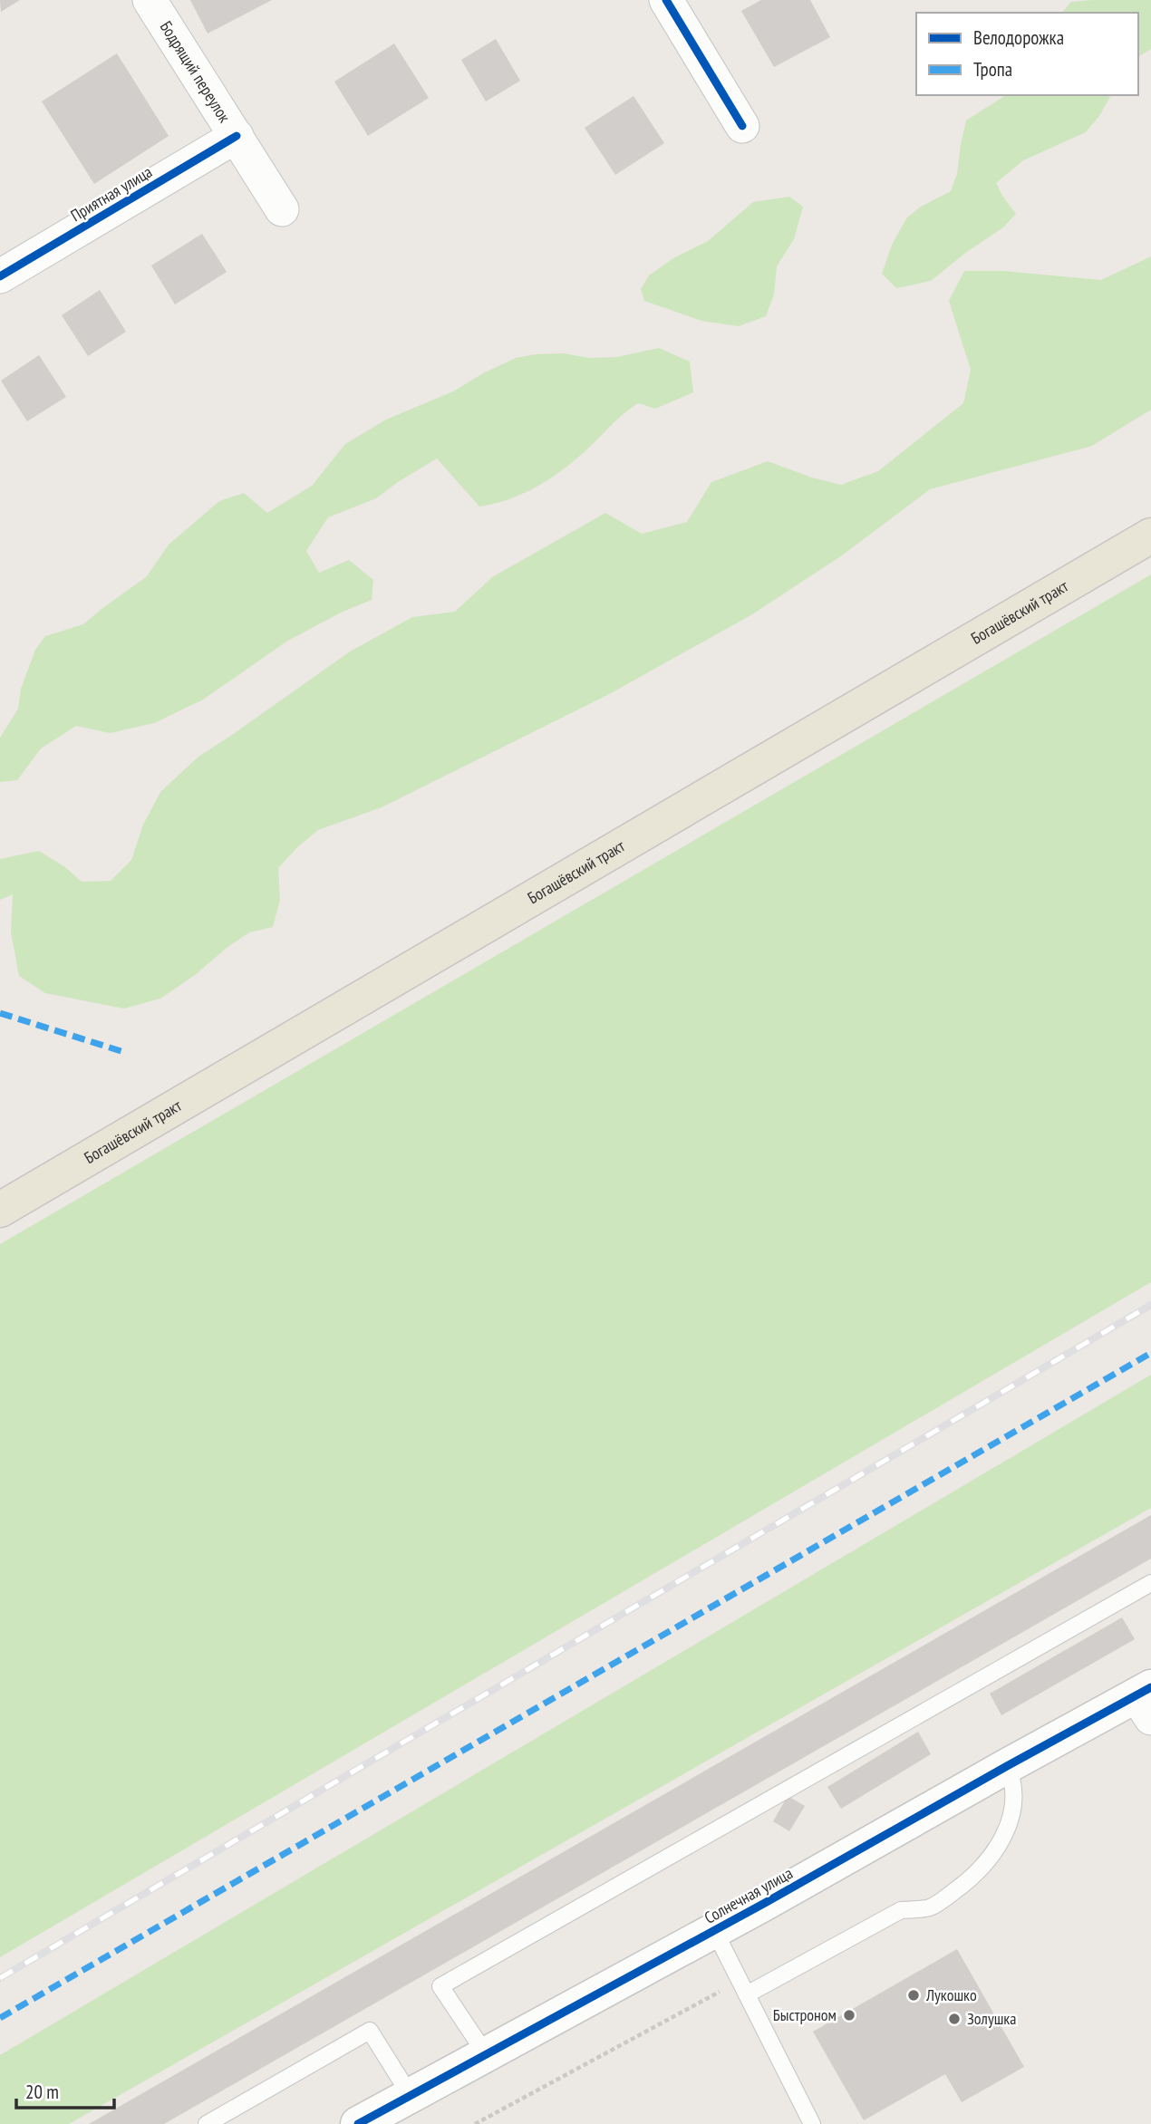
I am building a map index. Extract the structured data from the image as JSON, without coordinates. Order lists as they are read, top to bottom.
{
  "streets": {
    "main road": ["Богашёвский тракт"],
    "street": ["Бодрящий переулок", "Приятная улица", "Солнечная улица"]
  },
  "crossings": [
    ["Бодрящий переулок", "Приятная улица"]
  ],
  "places": ["Лукошко", "Быстроном", "Золушка"],
  "legend": ["Велодорожка", "Тропа"],
  "scale_bar": "20 m"
}
